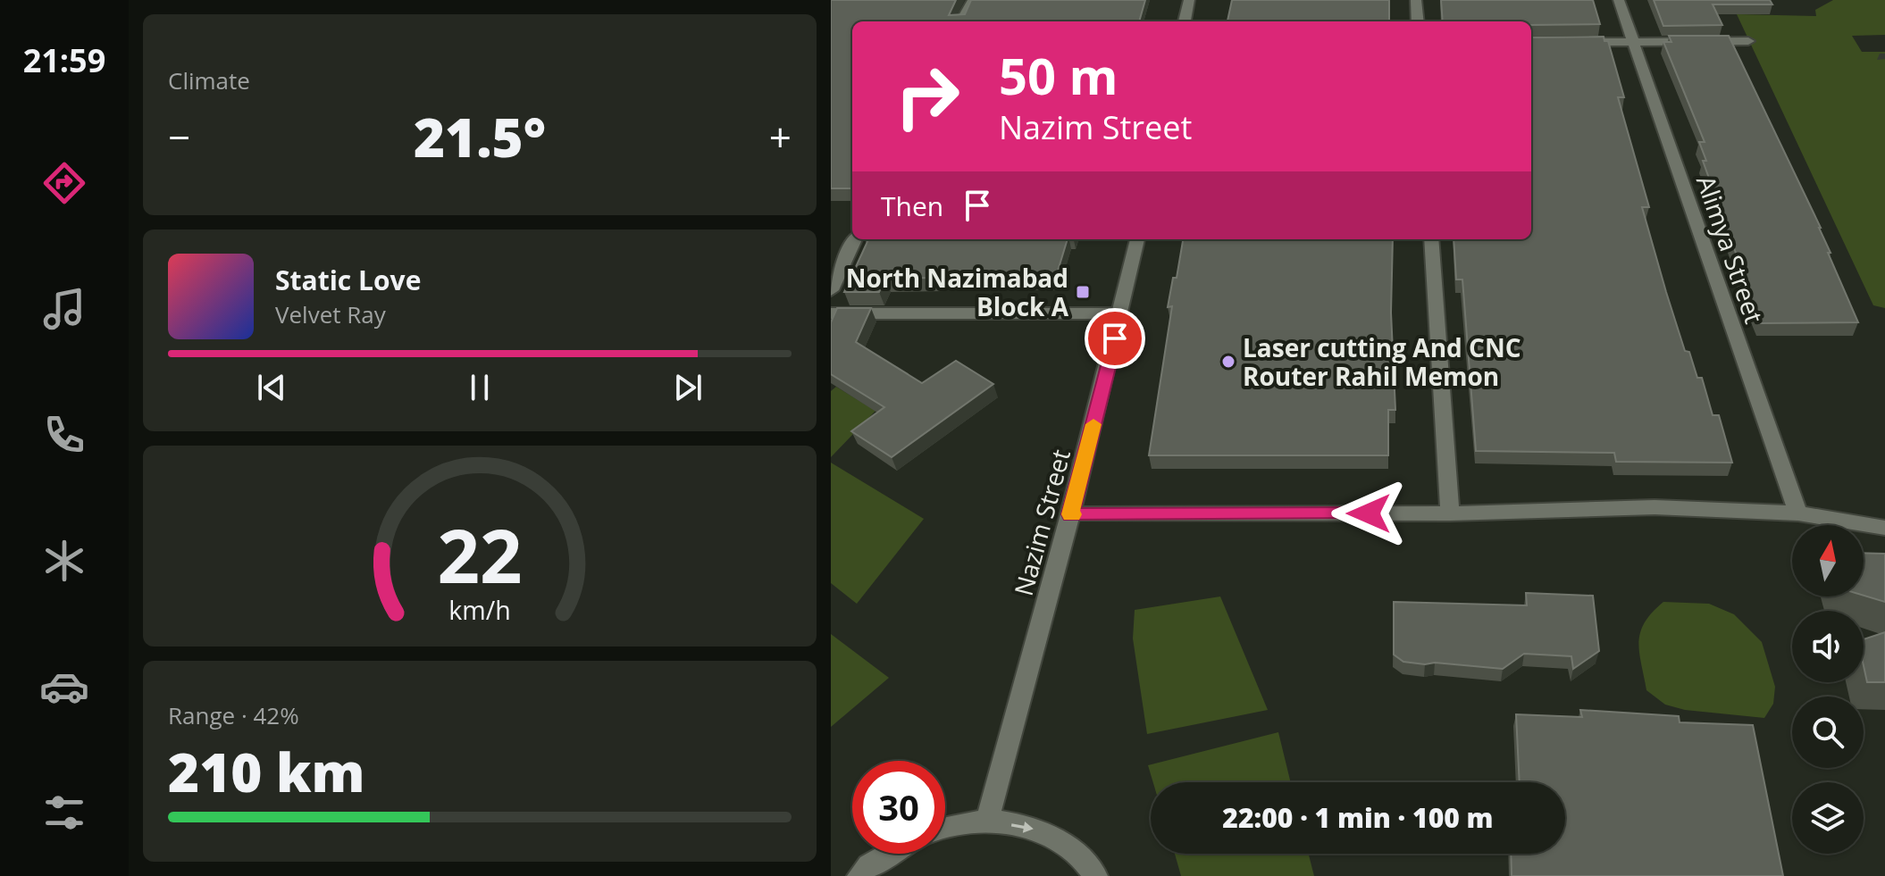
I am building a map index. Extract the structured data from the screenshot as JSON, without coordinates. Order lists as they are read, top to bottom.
{
  "streets": {
    "street": ["Alimya Street", "Nazim Street"]
  },
  "places": {
    "transit": ["North Nazimabad Block A"],
    "other": ["Laser cutting And CNC Router Rahil Memon"]
  },
  "north": "top",
  "page": {
    "tabs": "21:59",
    "tile": [
      "Climate",
      ["Range · 42%", "210 km"]
    ],
    "turn": ["50 m", "Nazim Street"],
    "heat": ["−", "21.5°", "+"],
    "then": "Then",
    "song": ["Static Love", "Velvet Ray"],
    "limit": "30",
    "trip": "22:00 · 1 min · 100 m",
    "gauge": ["22", "km/h"]
  }
}
